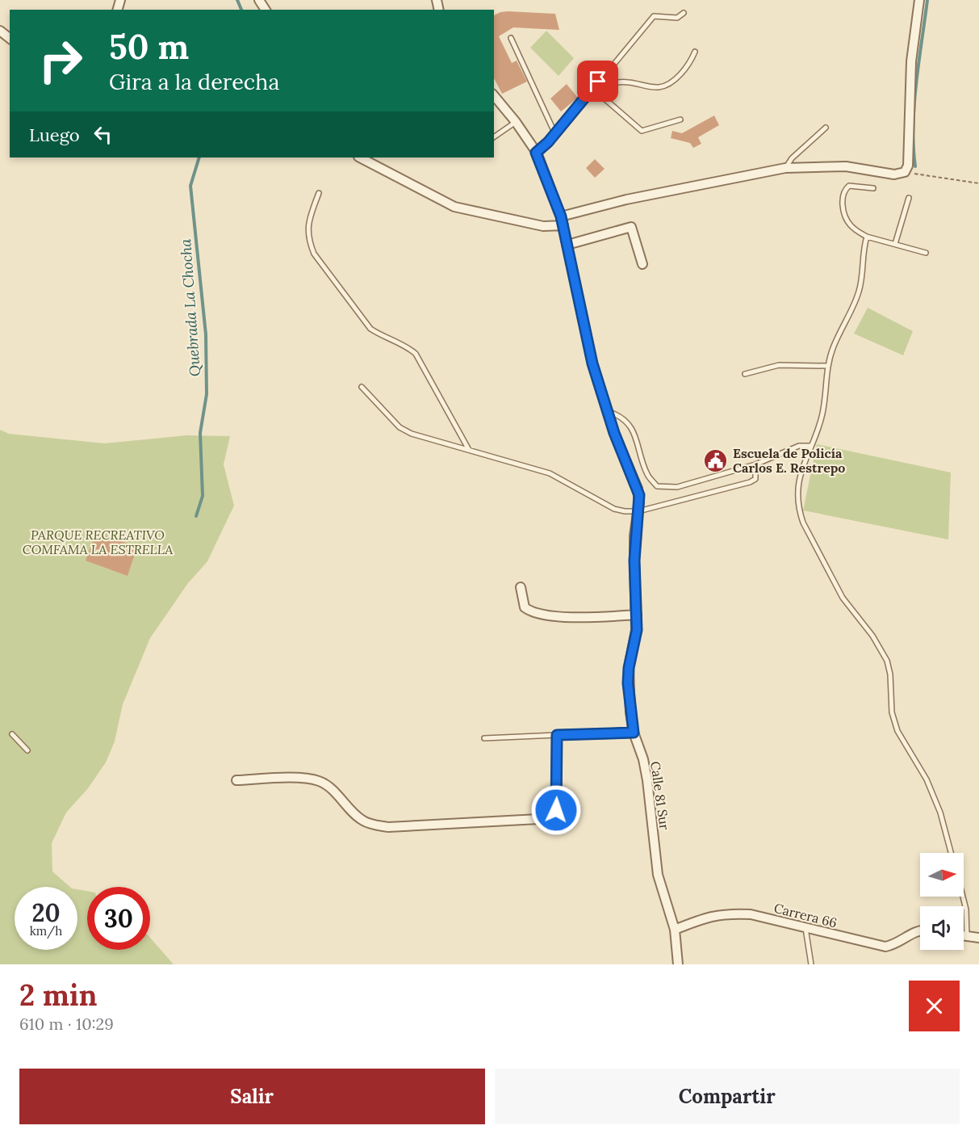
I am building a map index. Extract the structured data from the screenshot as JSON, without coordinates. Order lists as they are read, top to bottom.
{
  "streets": {
    "street": ["Calle 81 Sur", "Carrera 66"]
  },
  "crossings": [
    ["Calle 81 Sur", "Carrera 66"]
  ],
  "water": ["Quebrada La Chocha"],
  "parks": ["PARQUE RECREATIVO COMFAMA LA ESTRELLA"],
  "places": {
    "public building": ["Escuela de Policía Carlos E. Restrepo"]
  },
  "north": "right",
  "page": {
    "turn": ["50 m", "Gira a la derecha"],
    "then": "Luego",
    "speed": "20 km/h",
    "limit": "30",
    "heading": ["2 min", "610 m · 10:29"],
    "buttons": ["Salir", "Compartir"]
  }
}
